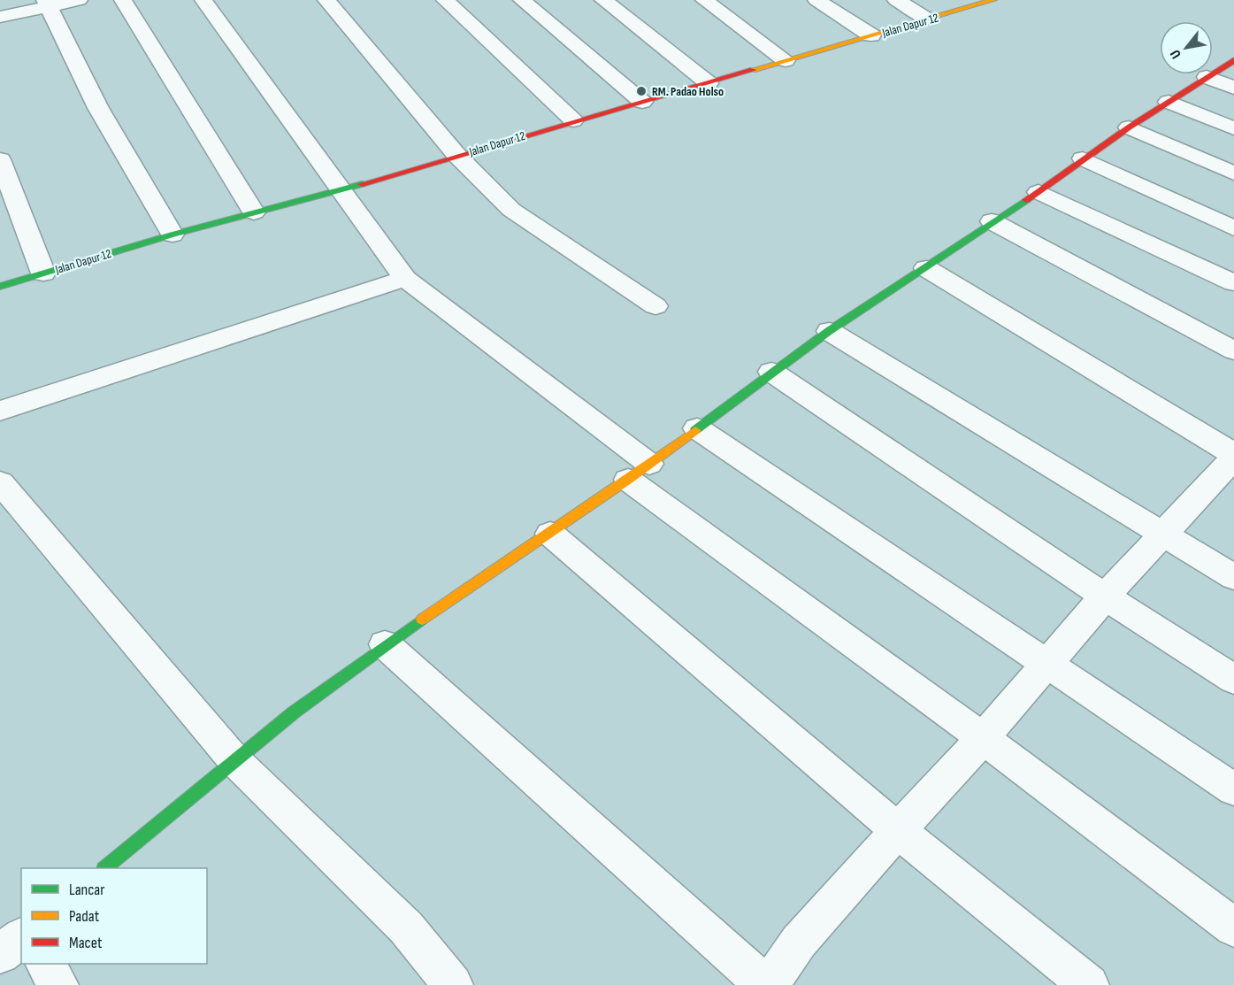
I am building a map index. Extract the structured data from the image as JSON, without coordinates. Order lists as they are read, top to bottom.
{
  "streets": {
    "street": ["Jalan Dapur 12"]
  },
  "places": ["RM. Padao Holso"],
  "legend": ["Lancar", "Padat", "Macet"],
  "north": "bottom left"
}
